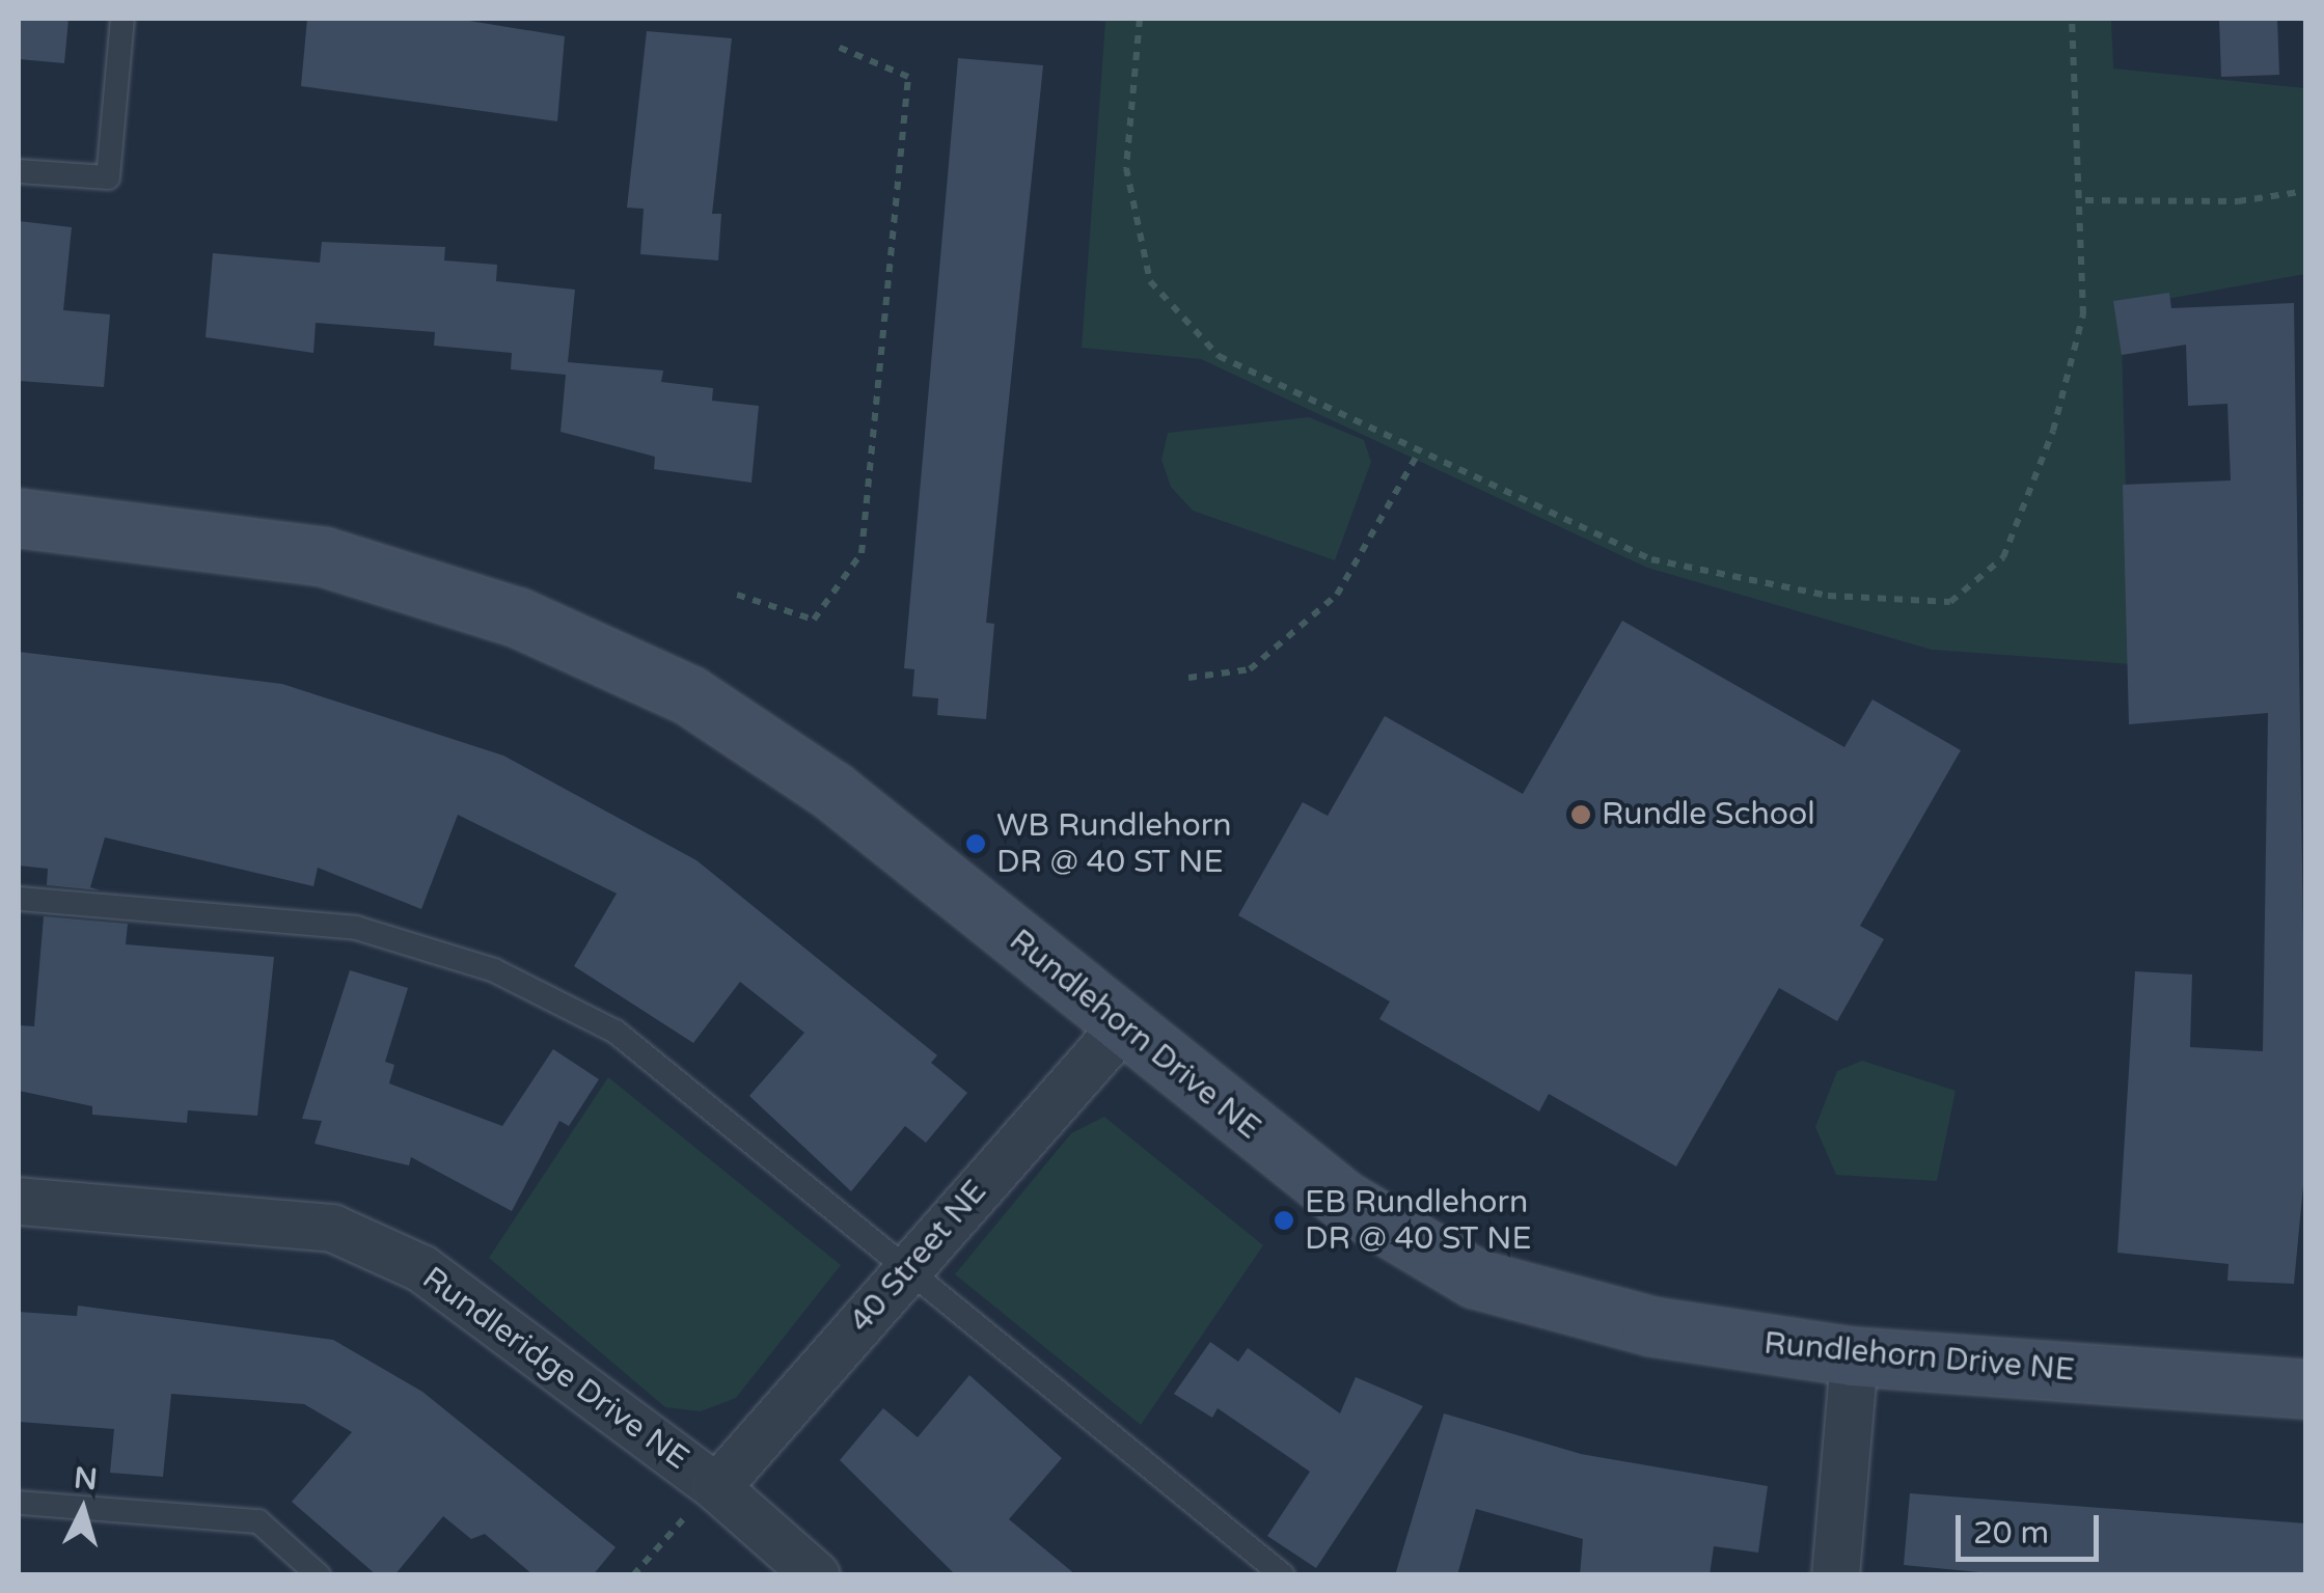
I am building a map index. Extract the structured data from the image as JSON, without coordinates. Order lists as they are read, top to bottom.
{
  "streets": {
    "street": ["Rundlehorn Drive NE", "40 Street NE", "Rundleridge Drive NE"]
  },
  "crossings": [
    ["Rundlehorn Drive NE", "40 Street NE"],
    ["40 Street NE", "Rundleridge Drive NE"]
  ],
  "places": ["Rundle School", "WB Rundlehorn DR @ 40 ST NE", "EB Rundlehorn DR @ 40 ST NE"],
  "scale_bar": "20 m",
  "north": "top"
}
